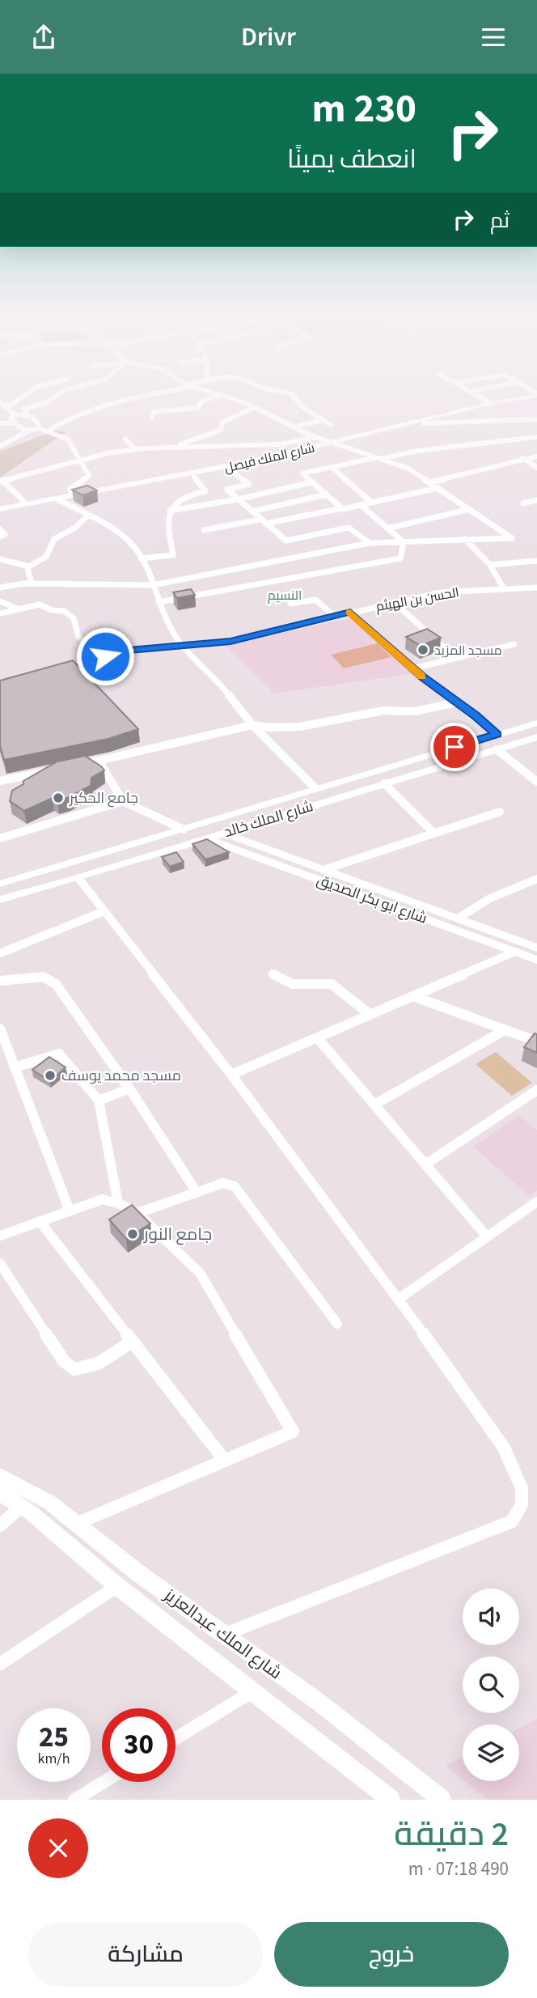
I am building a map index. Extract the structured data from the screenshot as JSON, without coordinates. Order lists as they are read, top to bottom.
{
  "streets": {
    "street": [
      "شارع الملك فيصل",
      "الحسن بن الهيثم",
      "شارع الملك خالد",
      "شارع ابو بكر الصديق",
      "شارع الملك عبدالعزيز"
    ]
  },
  "crossings": [
    ["شارع الملك خالد", "شارع ابو بكر الصديق"]
  ],
  "districts": ["النسيم"],
  "places": [
    "مسجد المزيد",
    "جامع الحكير",
    "مسجد محمد يوسف",
    "جامع النور"
  ],
  "page": {
    "header": "Drivr",
    "turn": ["230 m", "انعطف يمينًا"],
    "then": "ثم",
    "speed": "25 km/h",
    "limit": "30",
    "heading": ["2 دقيقة", "490 m · 07:18"],
    "buttons": ["خروج", "مشاركة"]
  }
}
